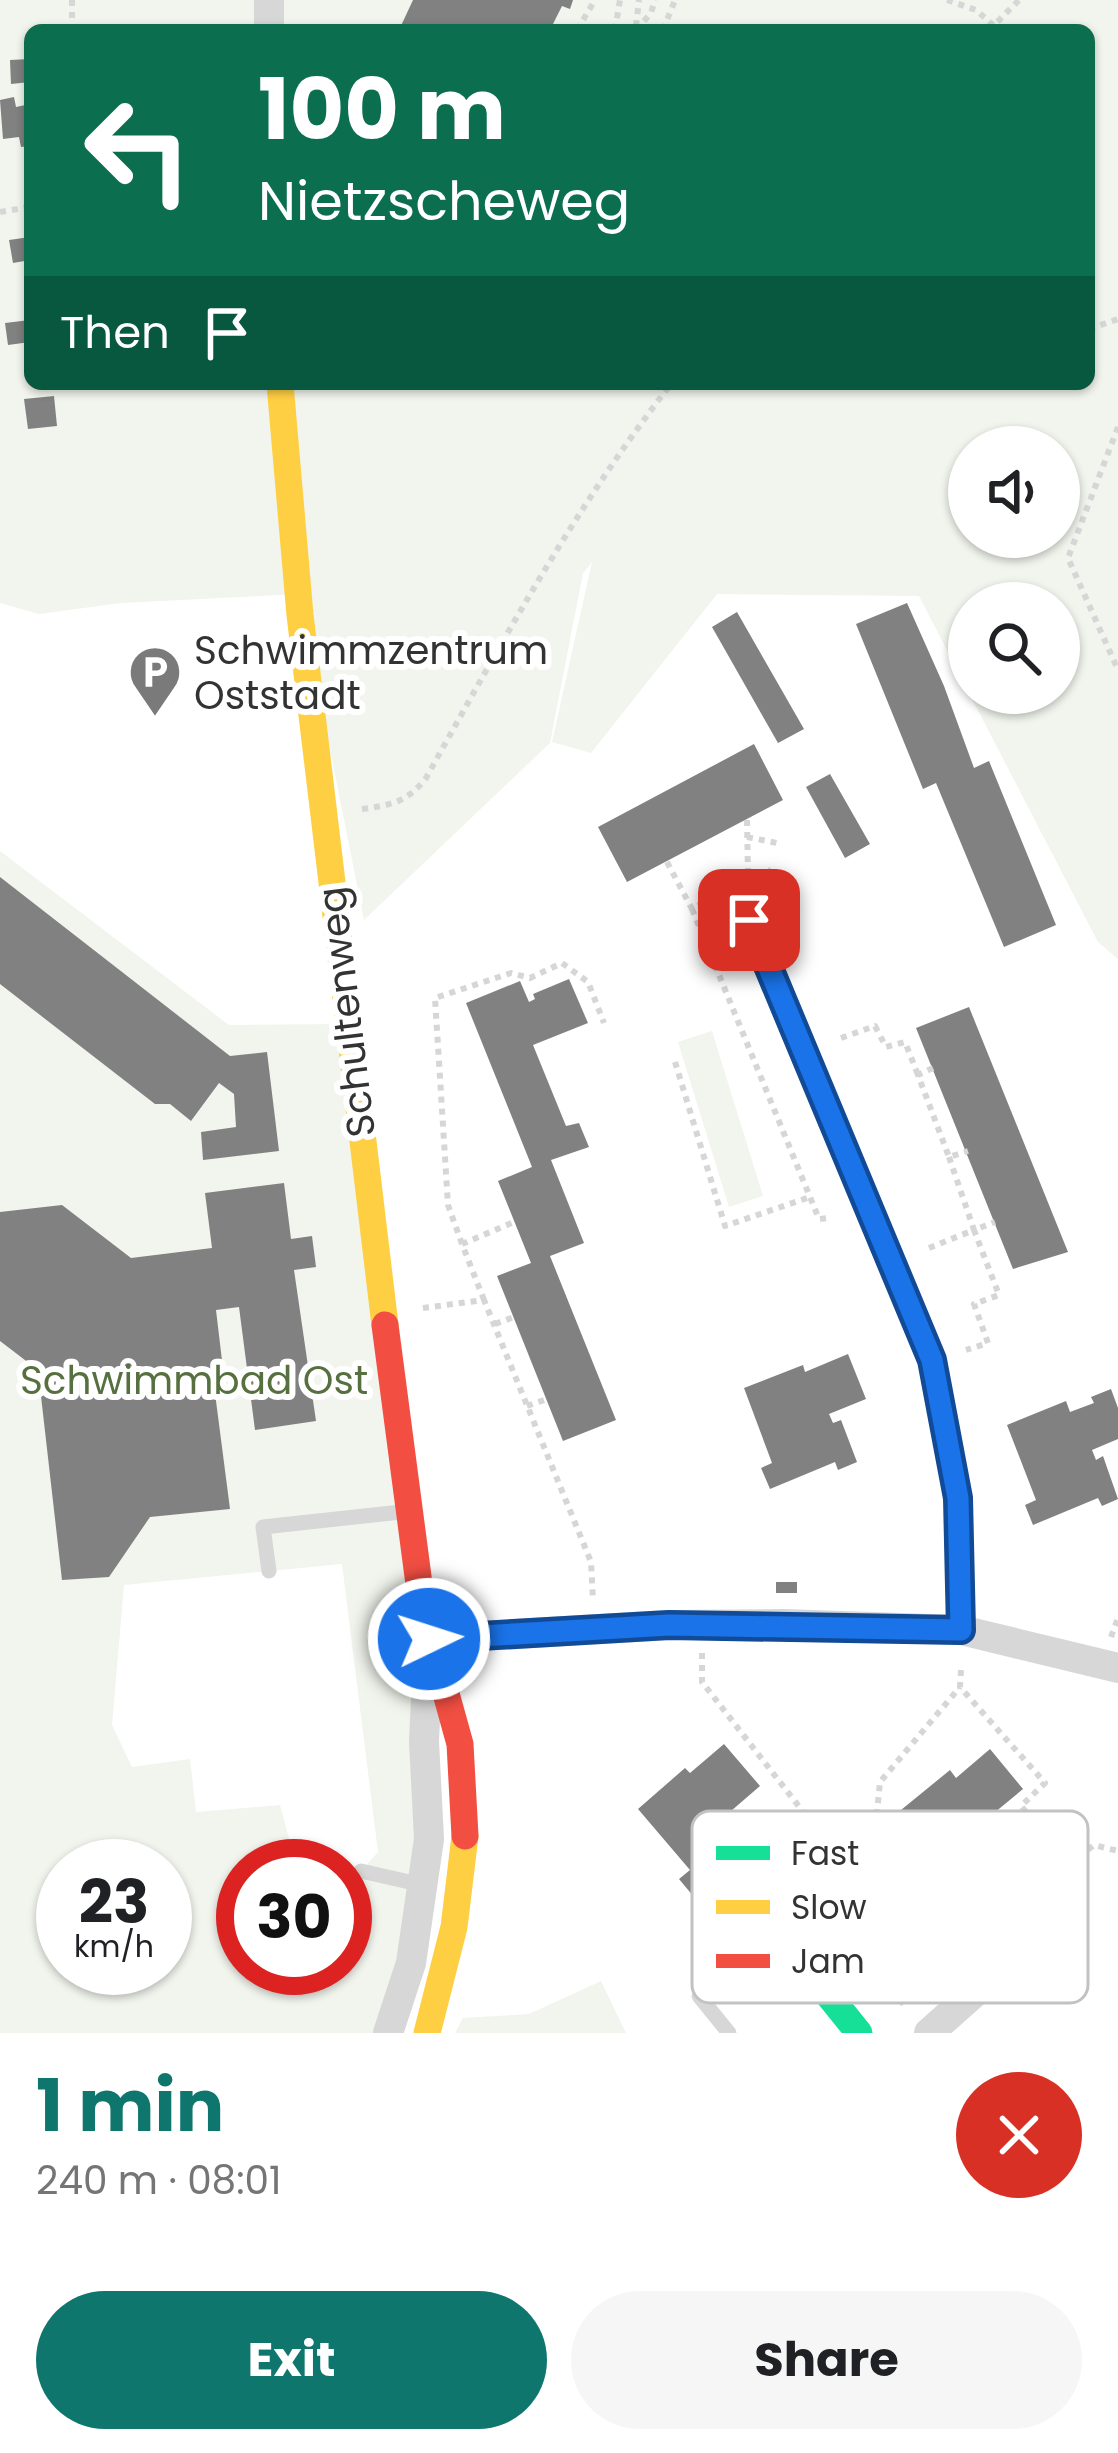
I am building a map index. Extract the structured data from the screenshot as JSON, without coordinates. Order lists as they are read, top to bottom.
{
  "streets": {
    "street": ["Schultenweg"]
  },
  "parks": ["Schwimmbad Ost"],
  "places": {
    "parking": ["Schwimmzentrum Oststadt"]
  },
  "legend": ["Fast", "Slow", "Jam"],
  "page": {
    "turn": ["100 m", "Nietzscheweg"],
    "then": "Then",
    "speed": "23 km/h",
    "limit": "30",
    "heading": ["1 min", "240 m · 08:01"],
    "buttons": ["Exit", "Share"]
  }
}
